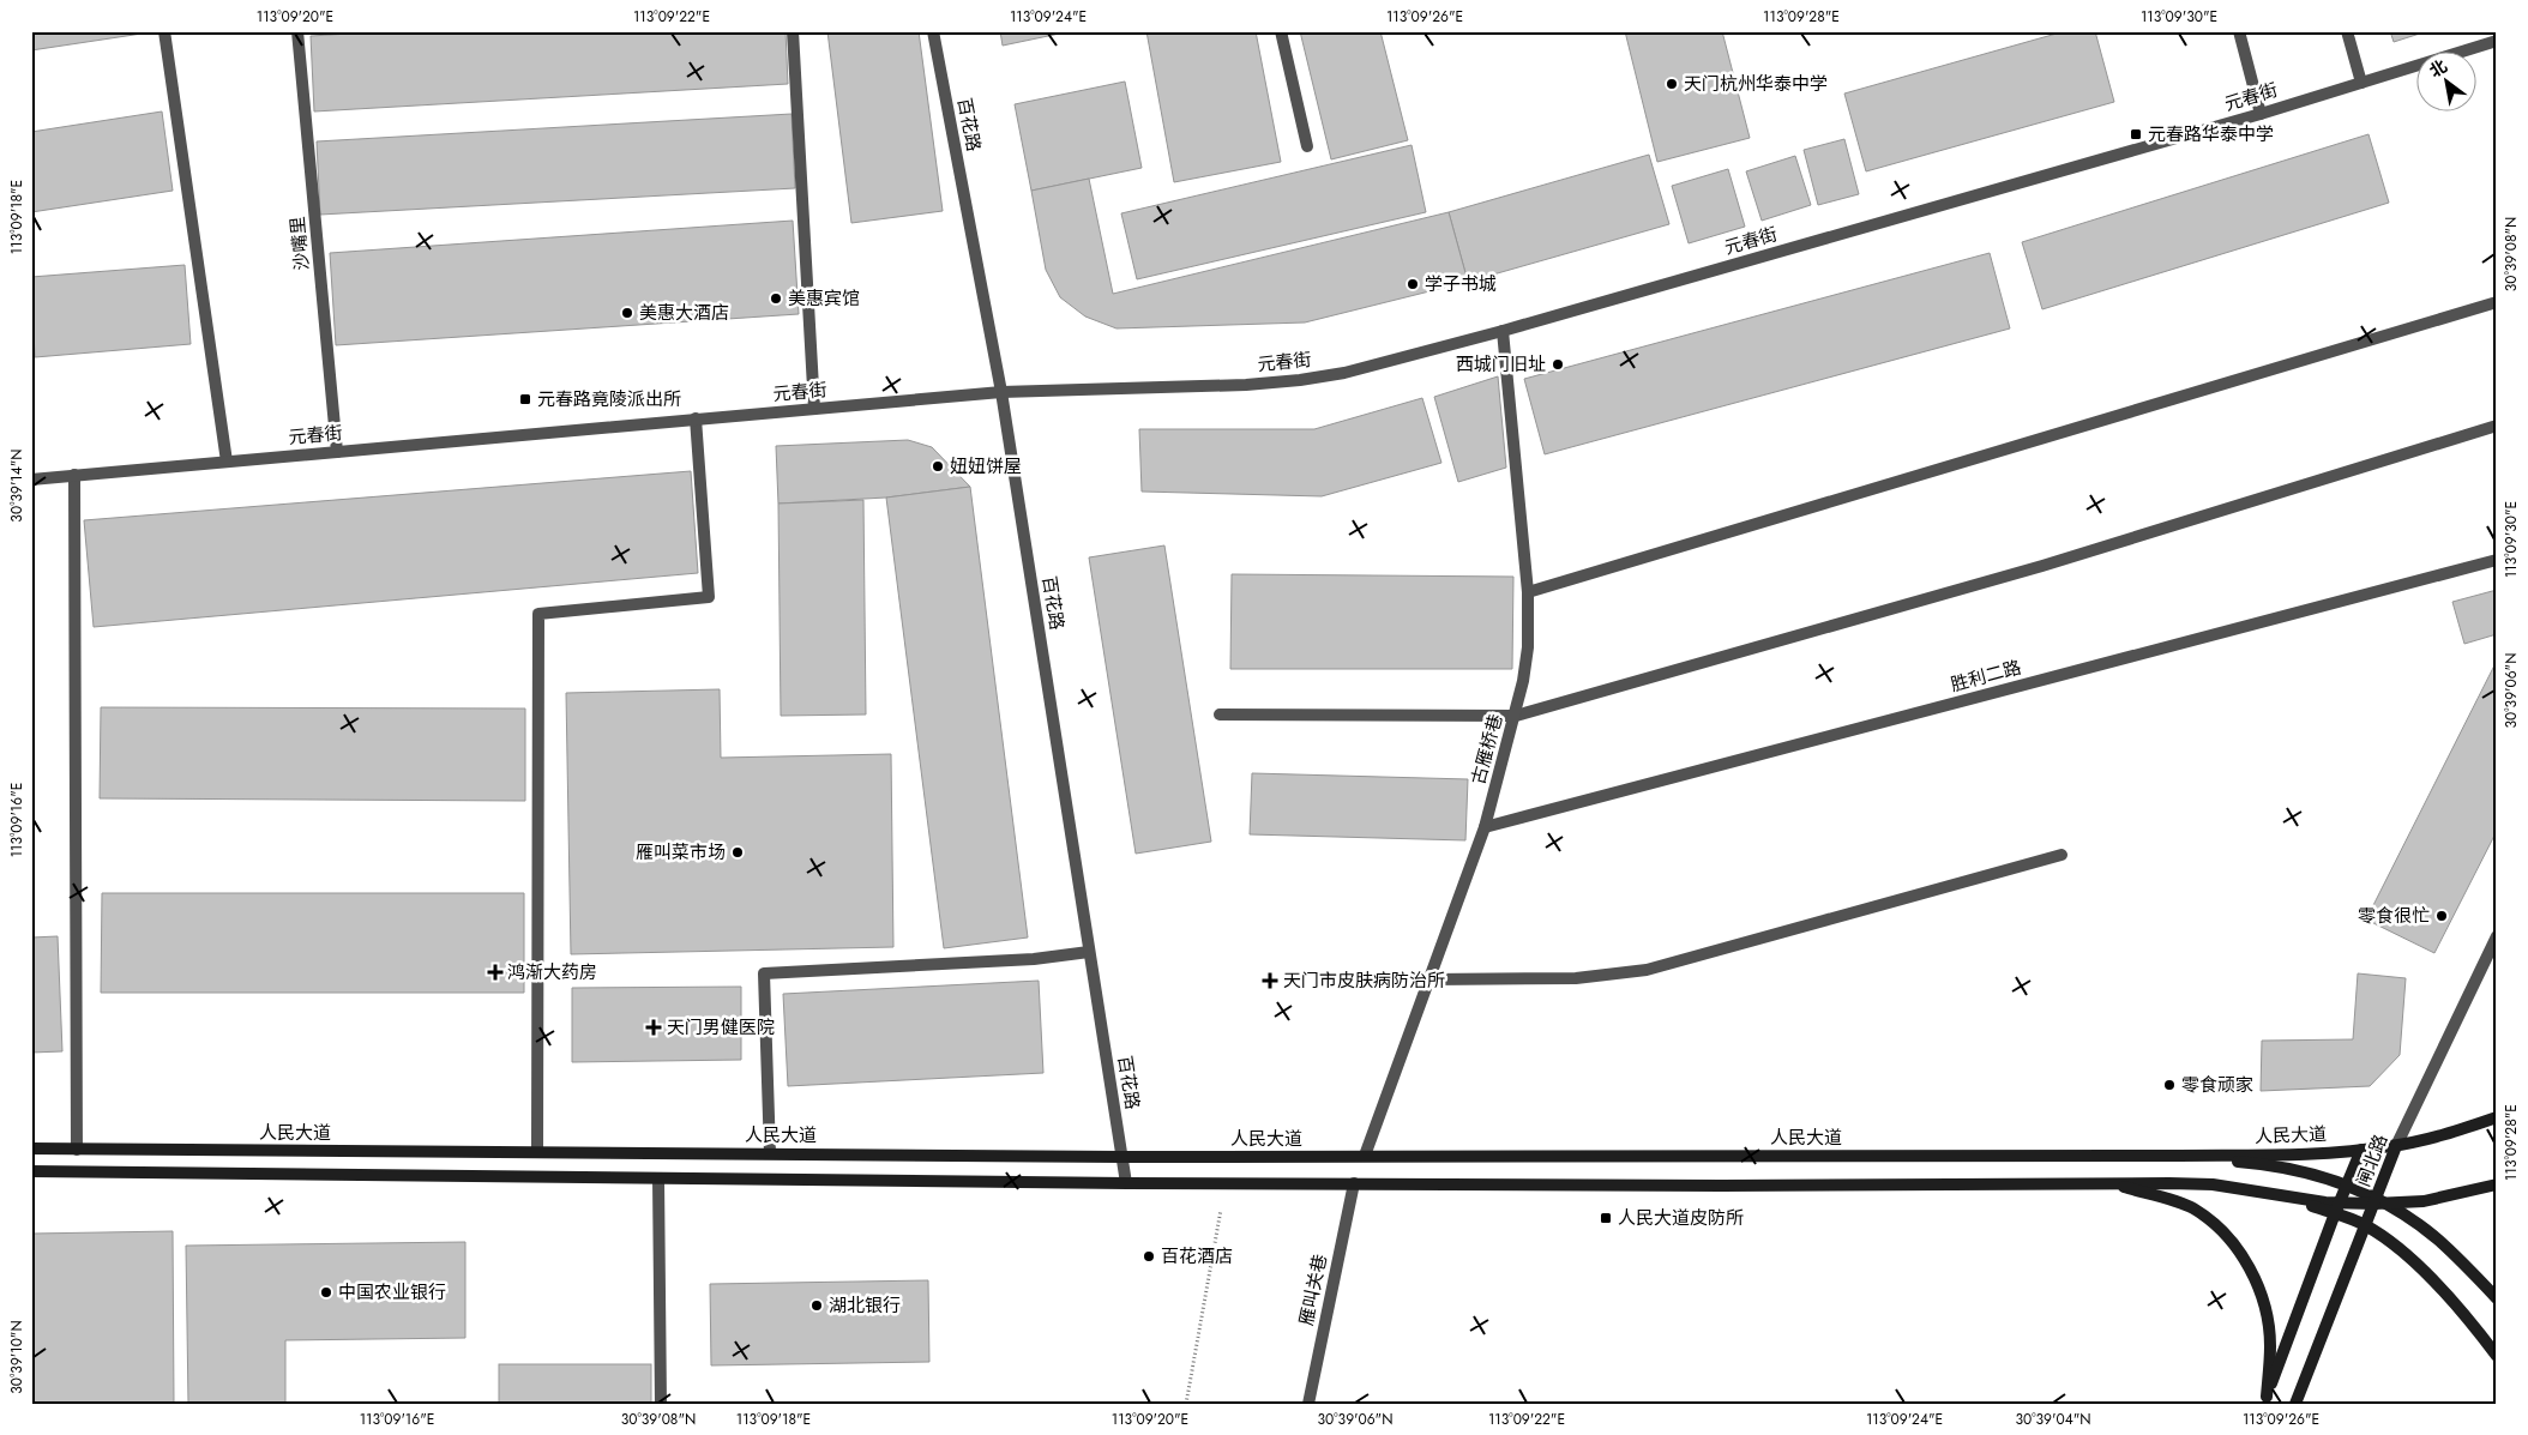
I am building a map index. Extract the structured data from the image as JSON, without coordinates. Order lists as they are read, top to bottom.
{
  "streets": {
    "main road": ["人民大道", "闸北路"],
    "street": [
      "元春街",
      "百花路",
      "沙嘴里",
      "胜利二路",
      "古雁桥巷",
      "雁叫关巷"
    ]
  },
  "crossings": [
    ["元春街", "百花路"],
    ["元春街", "沙嘴里"],
    ["元春街", "古雁桥巷"],
    ["百花路", "人民大道"],
    ["胜利二路", "古雁桥巷"],
    ["古雁桥巷", "人民大道"],
    ["人民大道", "闸北路"]
  ],
  "places": {
    "other": [
      "天门杭州华泰中学",
      "学子书城",
      "美惠宾馆",
      "美惠大酒店",
      "西城门旧址",
      "妞妞饼屋",
      "雁叫菜市场",
      "零食很忙",
      "零食顽家",
      "百花酒店",
      "中国农业银行",
      "湖北银行"
    ],
    "transit": ["元春路华泰中学", "元春路竟陵派出所", "人民大道皮防所"],
    "health": ["鸿渐大药房", "天门市皮肤病防治所", "天门男健医院"]
  },
  "north": "top left",
  "coordinates": [
    "113°09'20\"E",
    "113°09'22\"E",
    "113°09'24\"E",
    "113°09'26\"E",
    "113°09'28\"E",
    "113°09'30\"E",
    "113°09'18\"E",
    "30°39'08\"N",
    "30°39'14\"N",
    "30°39'06\"N",
    "113°09'16\"E",
    "30°39'10\"N",
    "30°39'04\"N"
  ]
}
